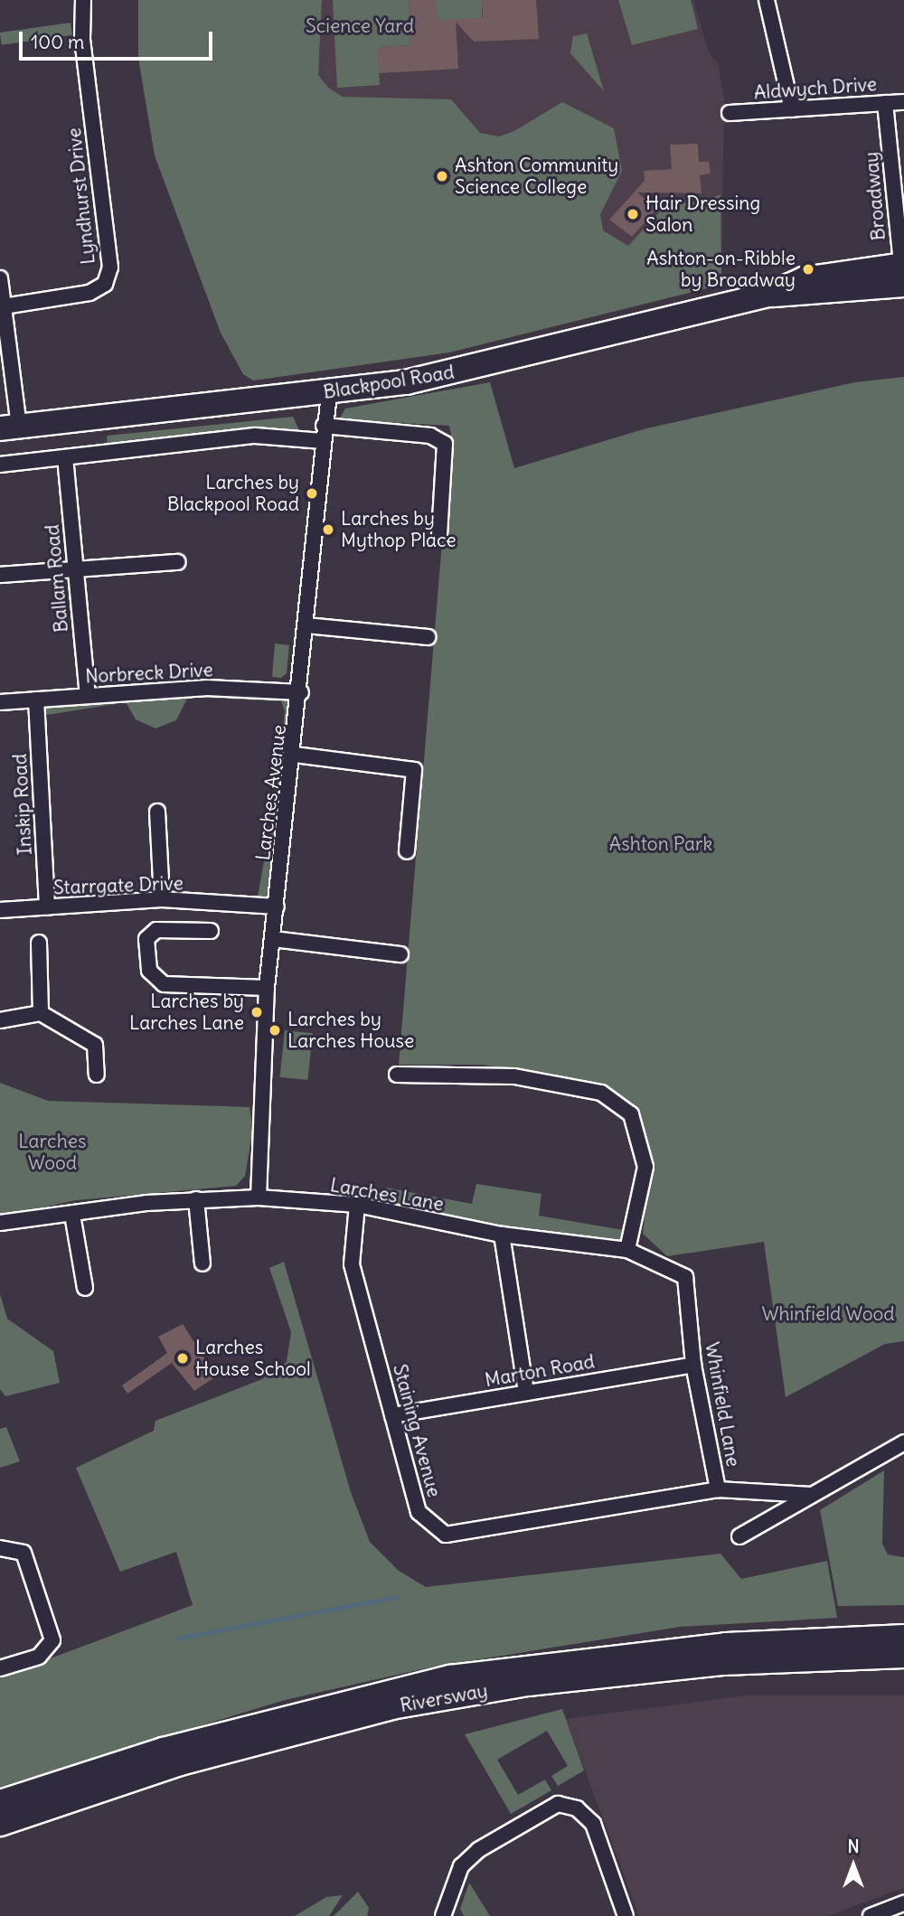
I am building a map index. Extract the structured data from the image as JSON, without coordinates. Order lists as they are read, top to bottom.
{
  "streets": {
    "highway": ["Blackpool Road", "Riversway"],
    "street": [
      "Aldwych Drive",
      "Lyndhurst Drive",
      "Broadway",
      "Ballam Road",
      "Norbreck Drive",
      "Larches Avenue",
      "Inskip Road",
      "Starrgate Drive",
      "Larches Lane",
      "Marton Road",
      "Whinfield Lane",
      "Staining Avenue"
    ]
  },
  "crossings": [
    ["Aldwych Drive", "Broadway"],
    ["Broadway", "Blackpool Road"],
    ["Blackpool Road", "Larches Avenue"],
    ["Ballam Road", "Norbreck Drive"],
    ["Norbreck Drive", "Larches Avenue"],
    ["Norbreck Drive", "Inskip Road"],
    ["Larches Avenue", "Starrgate Drive"],
    ["Larches Avenue", "Larches Lane"],
    ["Inskip Road", "Starrgate Drive"],
    ["Larches Lane", "Whinfield Lane"],
    ["Larches Lane", "Staining Avenue"],
    ["Marton Road", "Whinfield Lane"],
    ["Marton Road", "Staining Avenue"],
    ["Whinfield Lane", "Staining Avenue"]
  ],
  "parks": [
    "Science Yard",
    "Ashton Park",
    "Larches Wood",
    "Whinfield Wood"
  ],
  "places": [
    "Ashton Community Science College",
    "Hair Dressing Salon",
    "Ashton-on-Ribble by Broadway",
    "Larches by Blackpool Road",
    "Larches by Mythop Place",
    "Larches by Larches Lane",
    "Larches by Larches House",
    "Larches House School"
  ],
  "scale_bar": "100 m",
  "north": "top"
}
